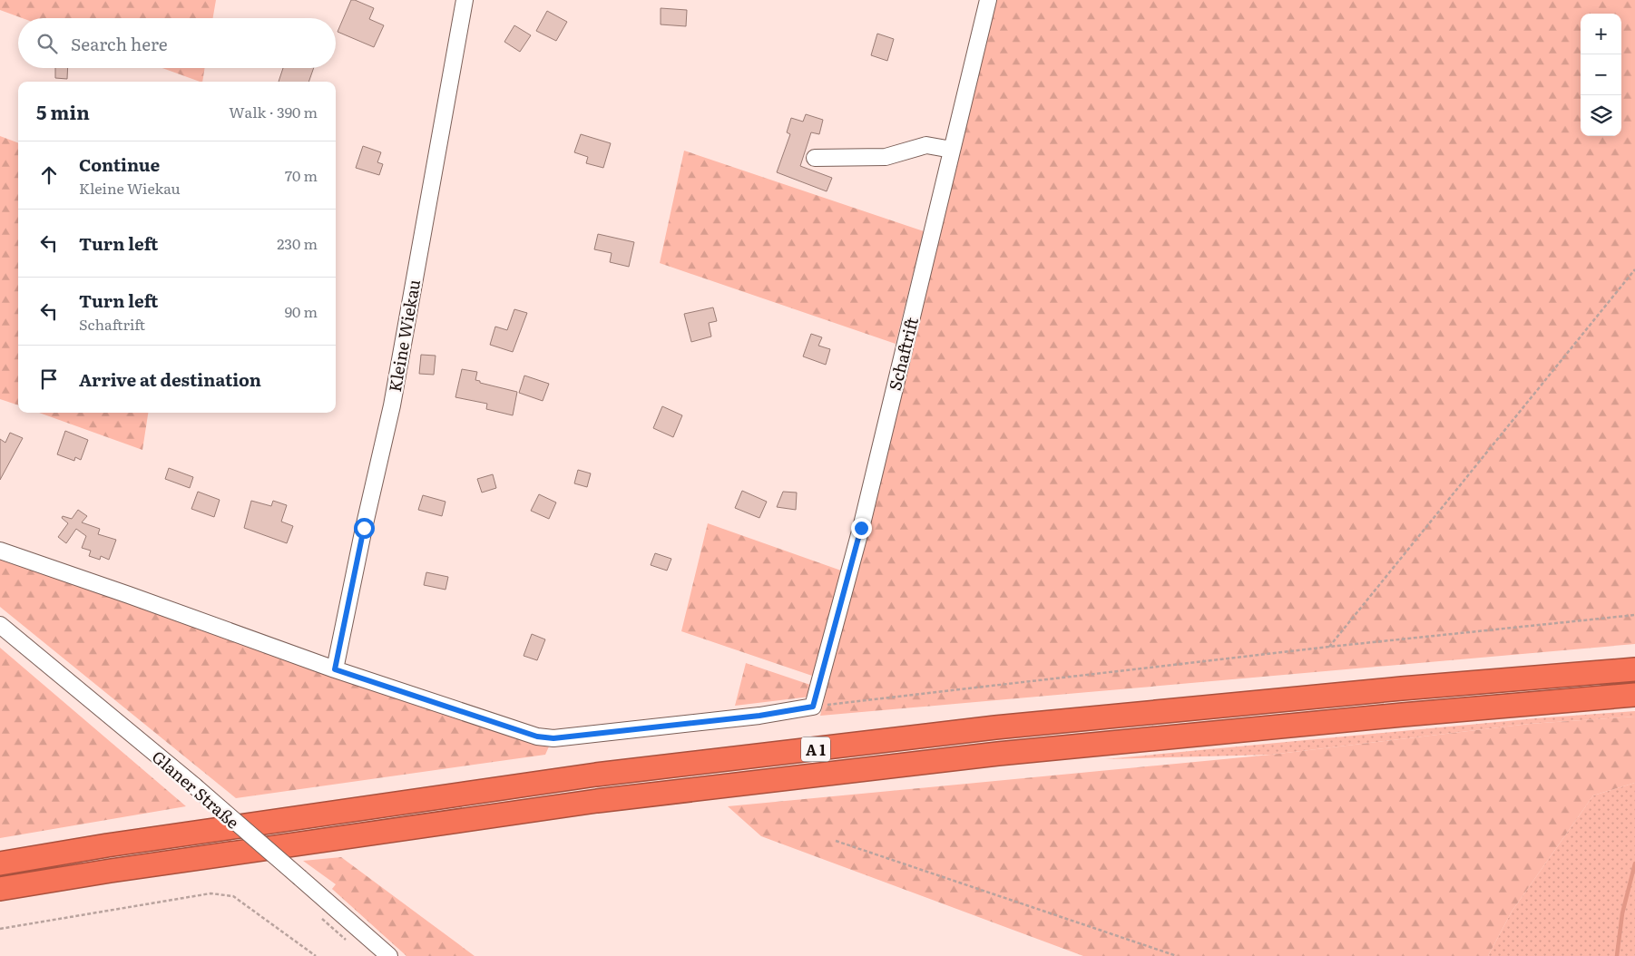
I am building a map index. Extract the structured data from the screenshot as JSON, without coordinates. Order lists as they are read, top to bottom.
{
  "streets": {
    "highway": ["A 1"],
    "street": ["Kleine Wiekau", "Schaftrift", "Glaner Straße"]
  },
  "page": {
    "map_buttons": ["+", "−"],
    "search": "Search here",
    "heading": ["5 min", "Walk · 390 m"],
    "list": [
      ["Continue", "Kleine Wiekau", "70 m"],
      ["Turn left", "230 m"],
      ["Turn left", "Schaftrift", "90 m"],
      "Arrive at destination"
    ]
  }
}
